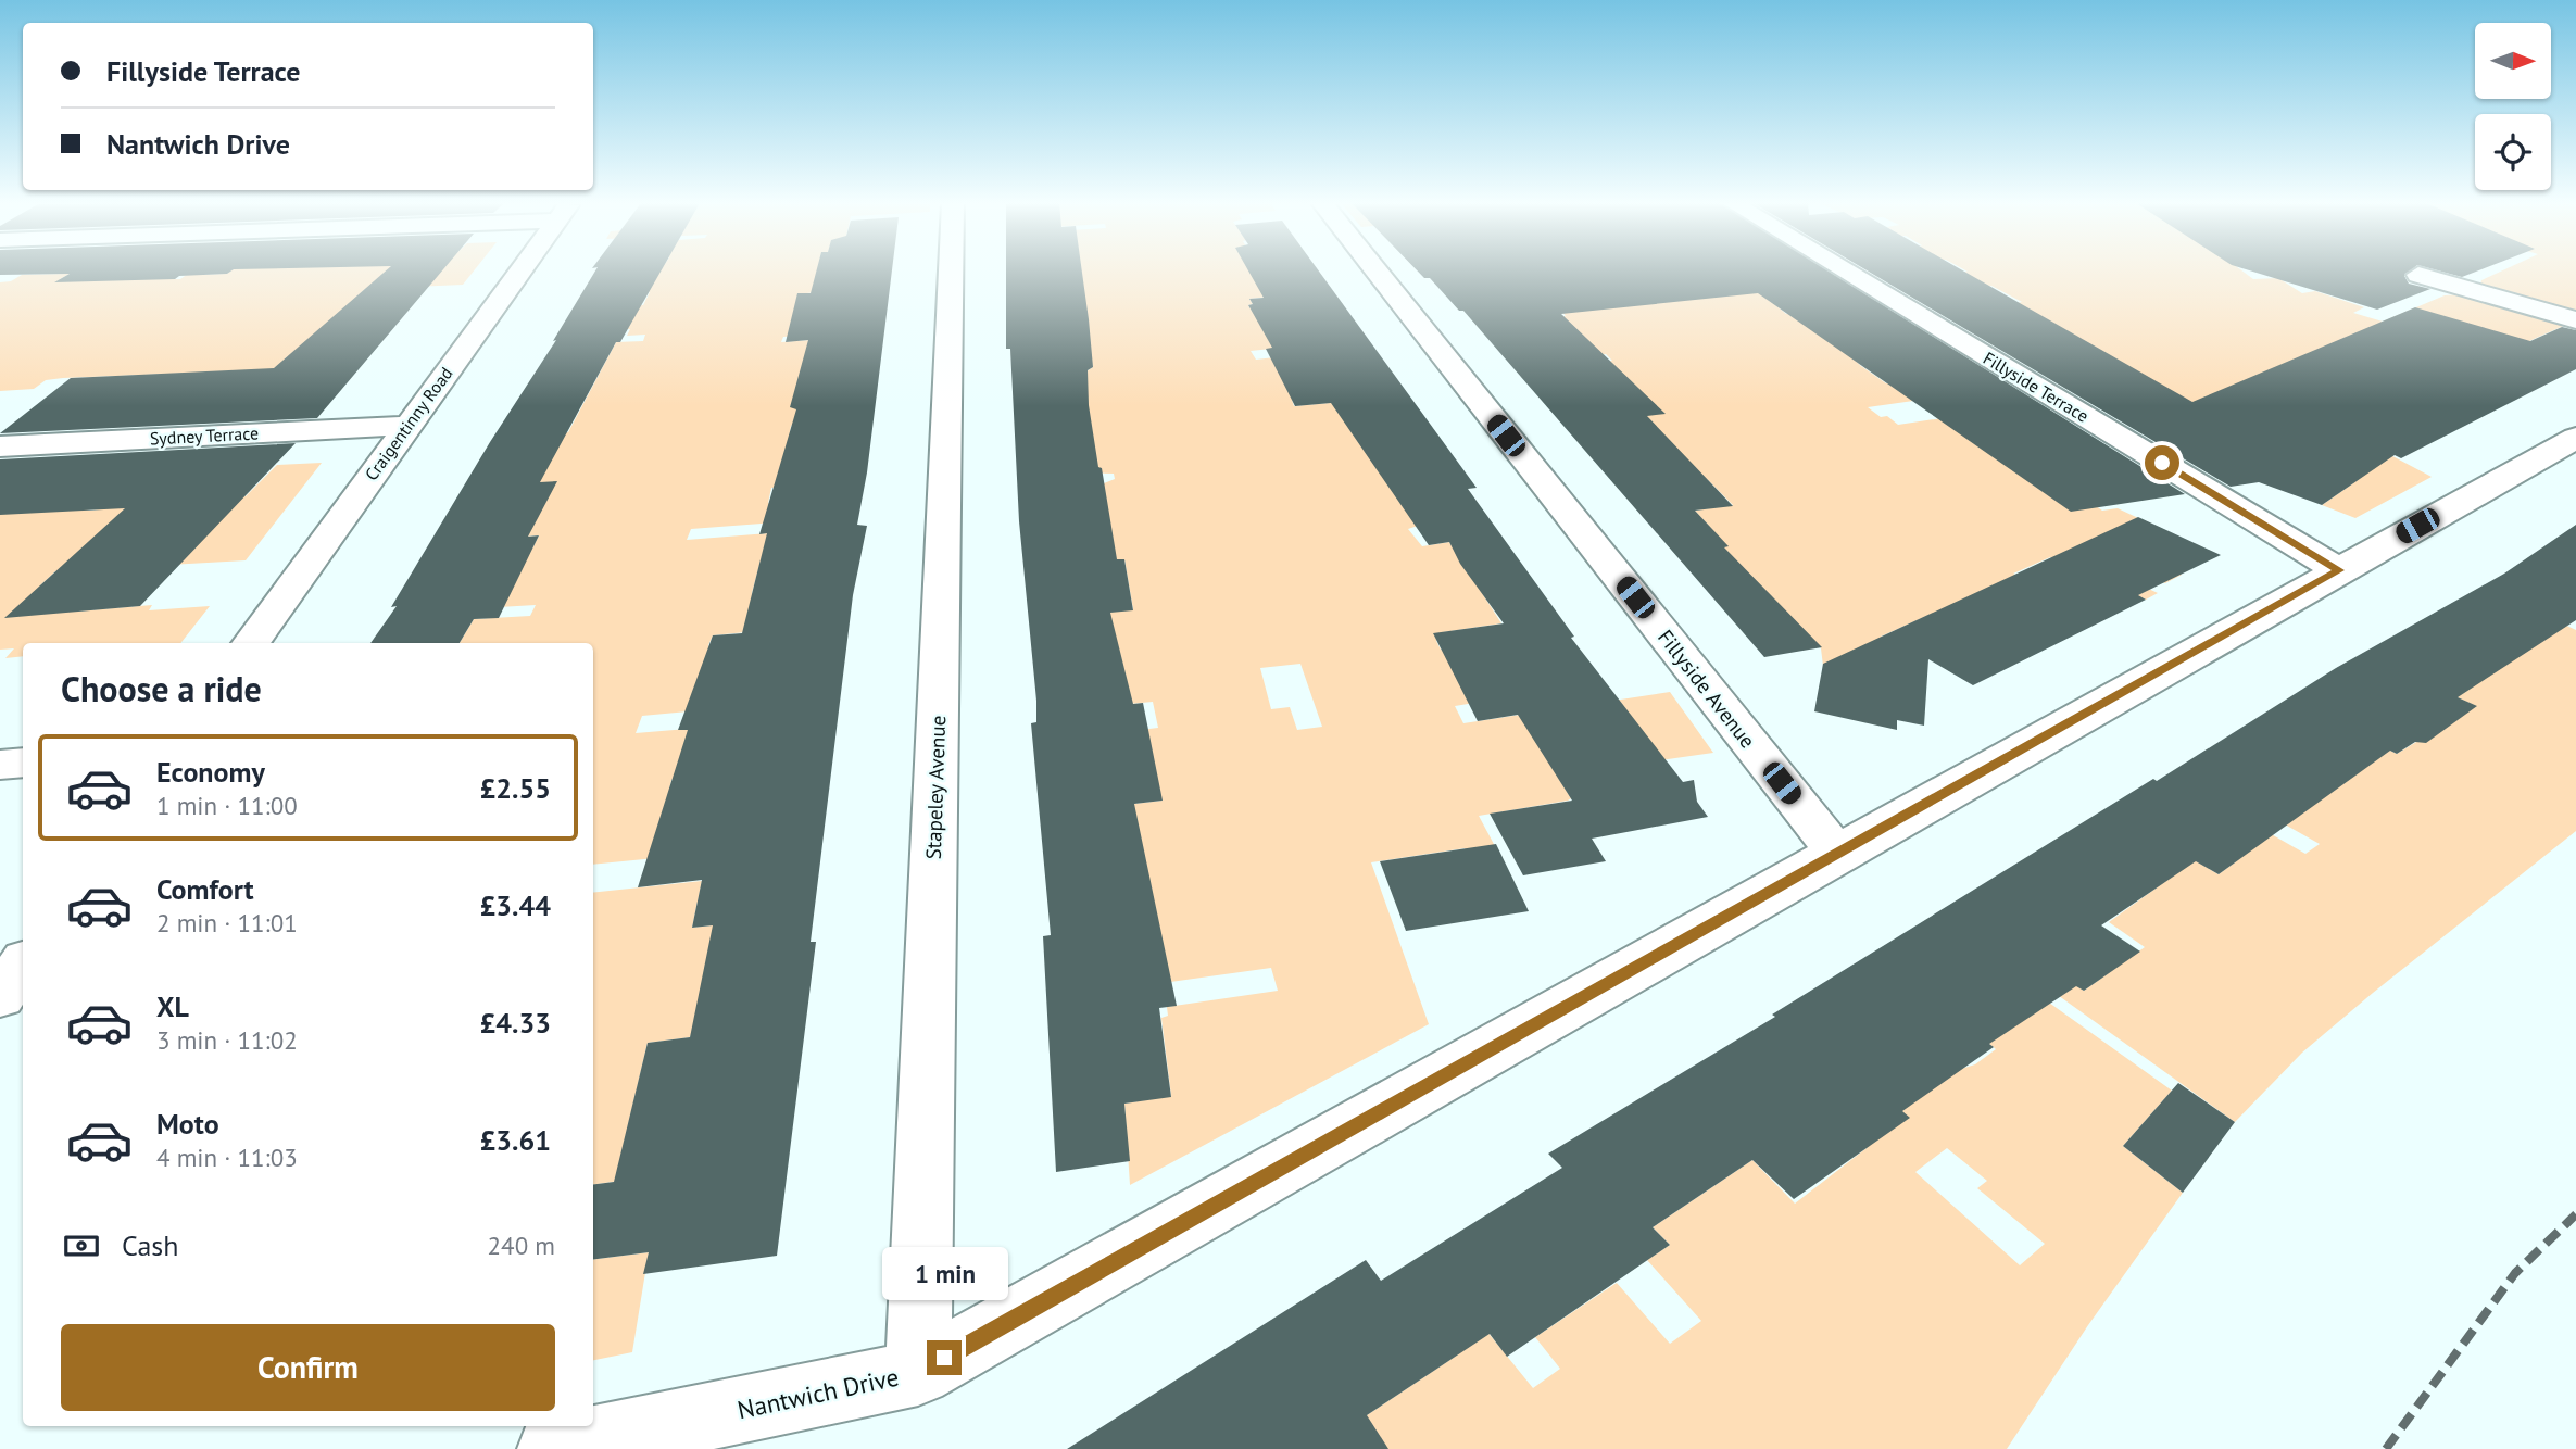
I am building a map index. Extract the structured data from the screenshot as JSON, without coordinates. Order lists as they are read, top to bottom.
{
  "streets": {
    "street": [
      "Fillyside Terrace",
      "Craigentinny Road",
      "Sydney Terrace",
      "Fillyside Avenue",
      "Stapeley Avenue",
      "Nantwich Drive"
    ]
  },
  "crossings": [
    ["Fillyside Terrace", "Nantwich Drive"],
    ["Craigentinny Road", "Sydney Terrace"],
    ["Fillyside Avenue", "Nantwich Drive"],
    ["Stapeley Avenue", "Nantwich Drive"]
  ],
  "north": "right",
  "page": {
    "banner": ["Fillyside Terrace", "Nantwich Drive"],
    "heading": "Choose a ride",
    "list": [
      {
        "name": "Economy",
        "note": "1 min · 11:00",
        "value": "£2.55"
      },
      {
        "name": "Comfort",
        "note": "2 min · 11:01",
        "value": "£3.44"
      },
      {
        "name": "XL",
        "note": "3 min · 11:02",
        "value": "£4.33"
      },
      {
        "name": "Moto",
        "note": "4 min · 11:03",
        "value": "£3.61"
      }
    ],
    "pay": ["Cash", "240 m"],
    "bubble": "1 min",
    "buttons": "Confirm"
  }
}
